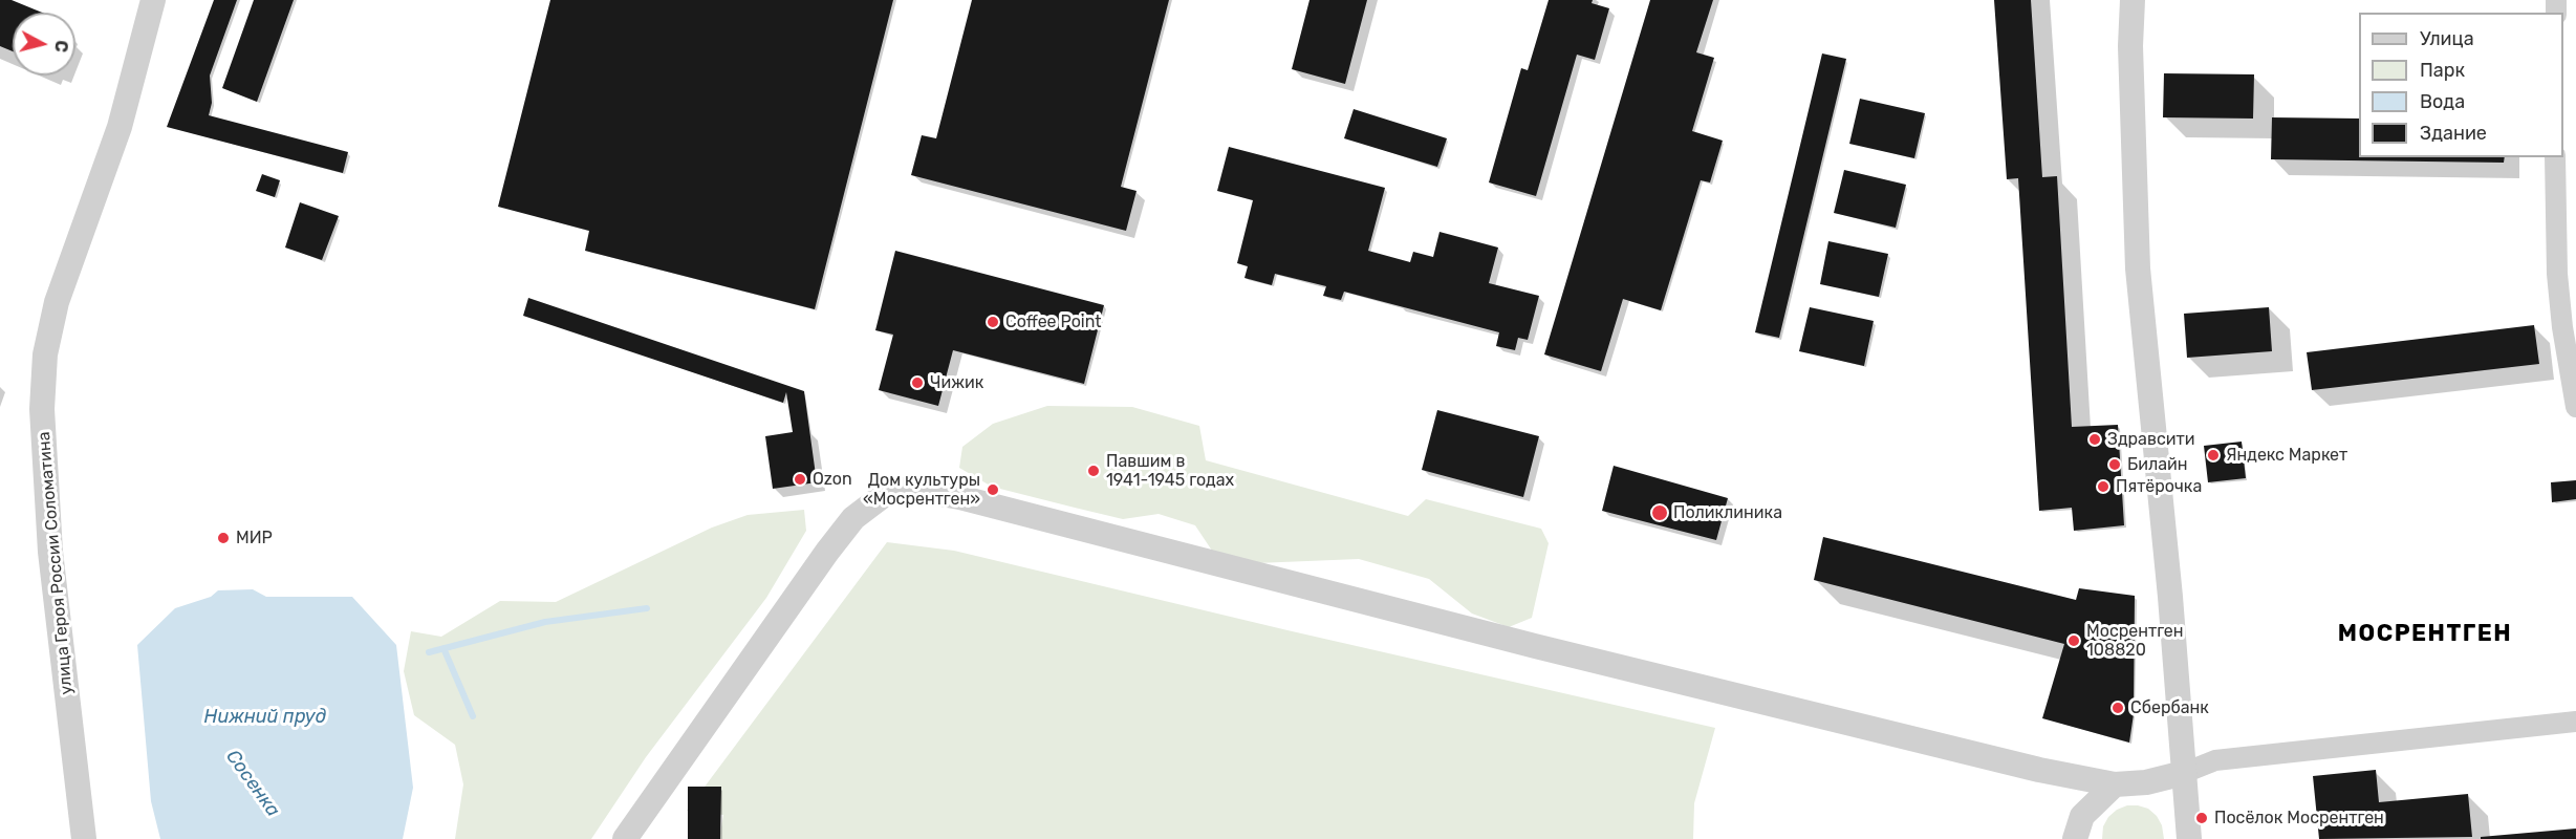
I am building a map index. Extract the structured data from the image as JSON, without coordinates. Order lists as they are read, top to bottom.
{
  "streets": {
    "street": ["улица Героя России Соломатина"]
  },
  "districts": ["МОСРЕНТГЕН"],
  "water": ["Нижний пруд", "Сосенка"],
  "places": [
    "Coffee Point",
    "Чижик",
    "Здравсити",
    "Яндекс Маркет",
    "Билайн",
    "Павшим в 1941-1945 годах",
    "Ozon",
    "Пятёрочка",
    "Дом культуры «Мосрентген»",
    "Поликлиника",
    "МИР",
    "Мосрентген 108820",
    "Сбербанк",
    "Посёлок Мосрентген"
  ],
  "legend": [
    "Улица",
    "Парк",
    "Вода",
    "Здание"
  ],
  "north": "right"
}
